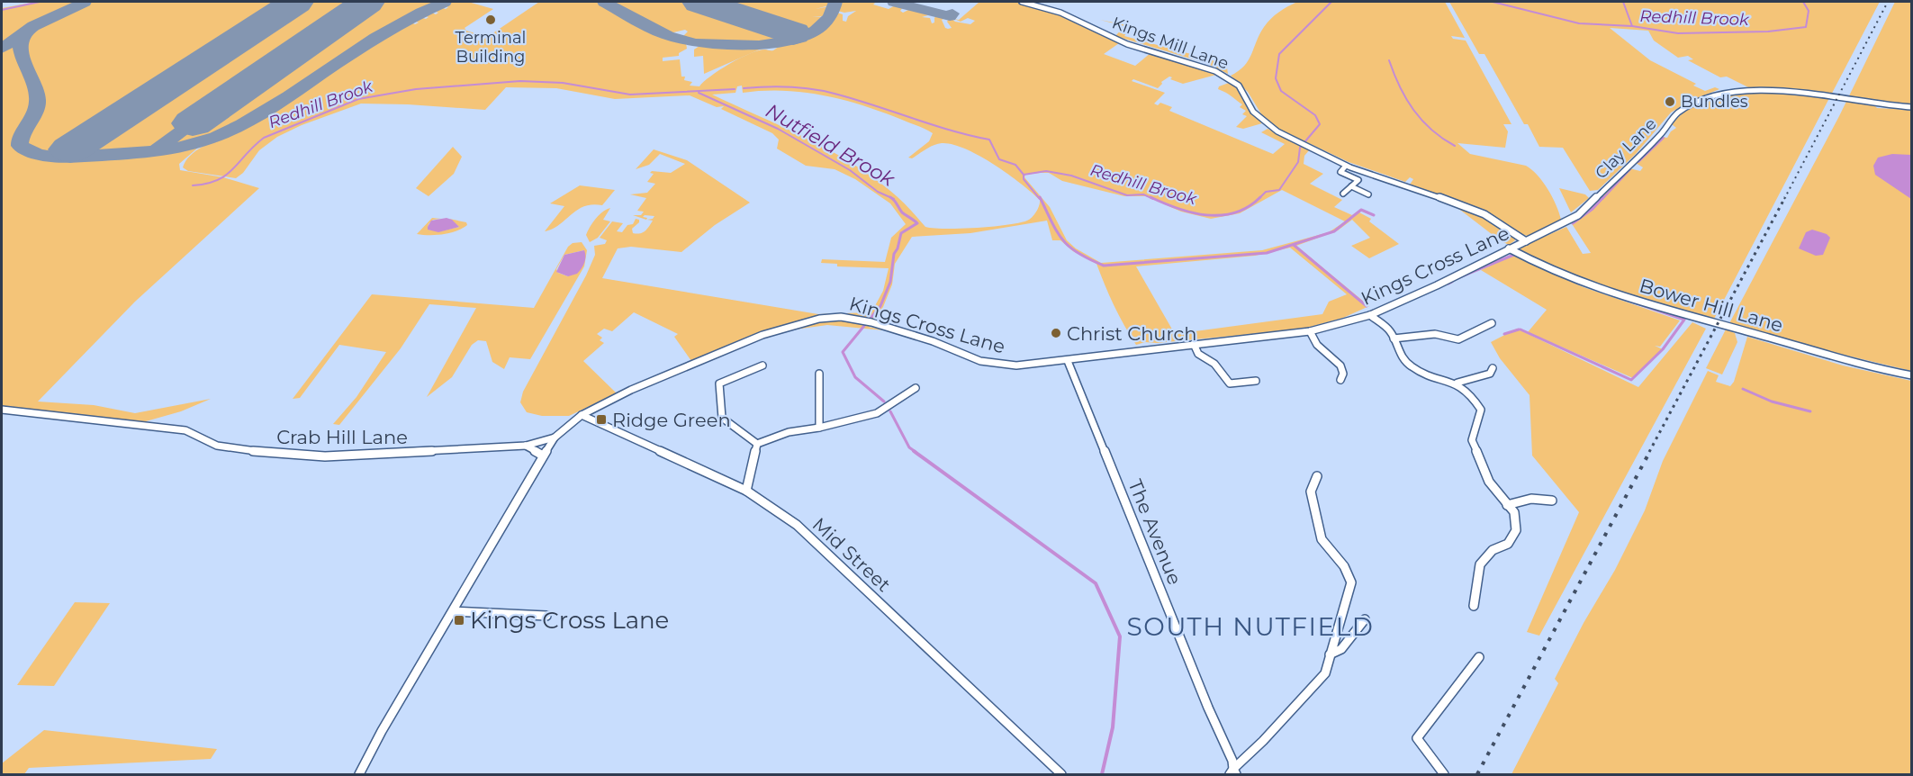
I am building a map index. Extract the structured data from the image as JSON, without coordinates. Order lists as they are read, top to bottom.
{
  "streets": {
    "street": [
      "Kings Mill Lane",
      "Clay Lane",
      "Kings Cross Lane",
      "Bower Hill Lane",
      "Crab Hill Lane",
      "The Avenue",
      "Mid Street"
    ]
  },
  "crossings": [
    ["Kings Mill Lane", "Clay Lane"],
    ["Kings Mill Lane", "Kings Cross Lane"],
    ["Clay Lane", "Kings Cross Lane"],
    ["Kings Cross Lane", "Bower Hill Lane"],
    ["Kings Cross Lane", "Crab Hill Lane"],
    ["Kings Cross Lane", "The Avenue"],
    ["Kings Cross Lane", "Mid Street"]
  ],
  "districts": ["SOUTH NUTFIELD"],
  "water": ["Redhill Brook", "Nutfield Brook"],
  "places": {
    "other": ["Terminal Building", "Bundles", "Christ Church"],
    "transit": ["Ridge Green", "Kings Cross Lane"]
  }
}
